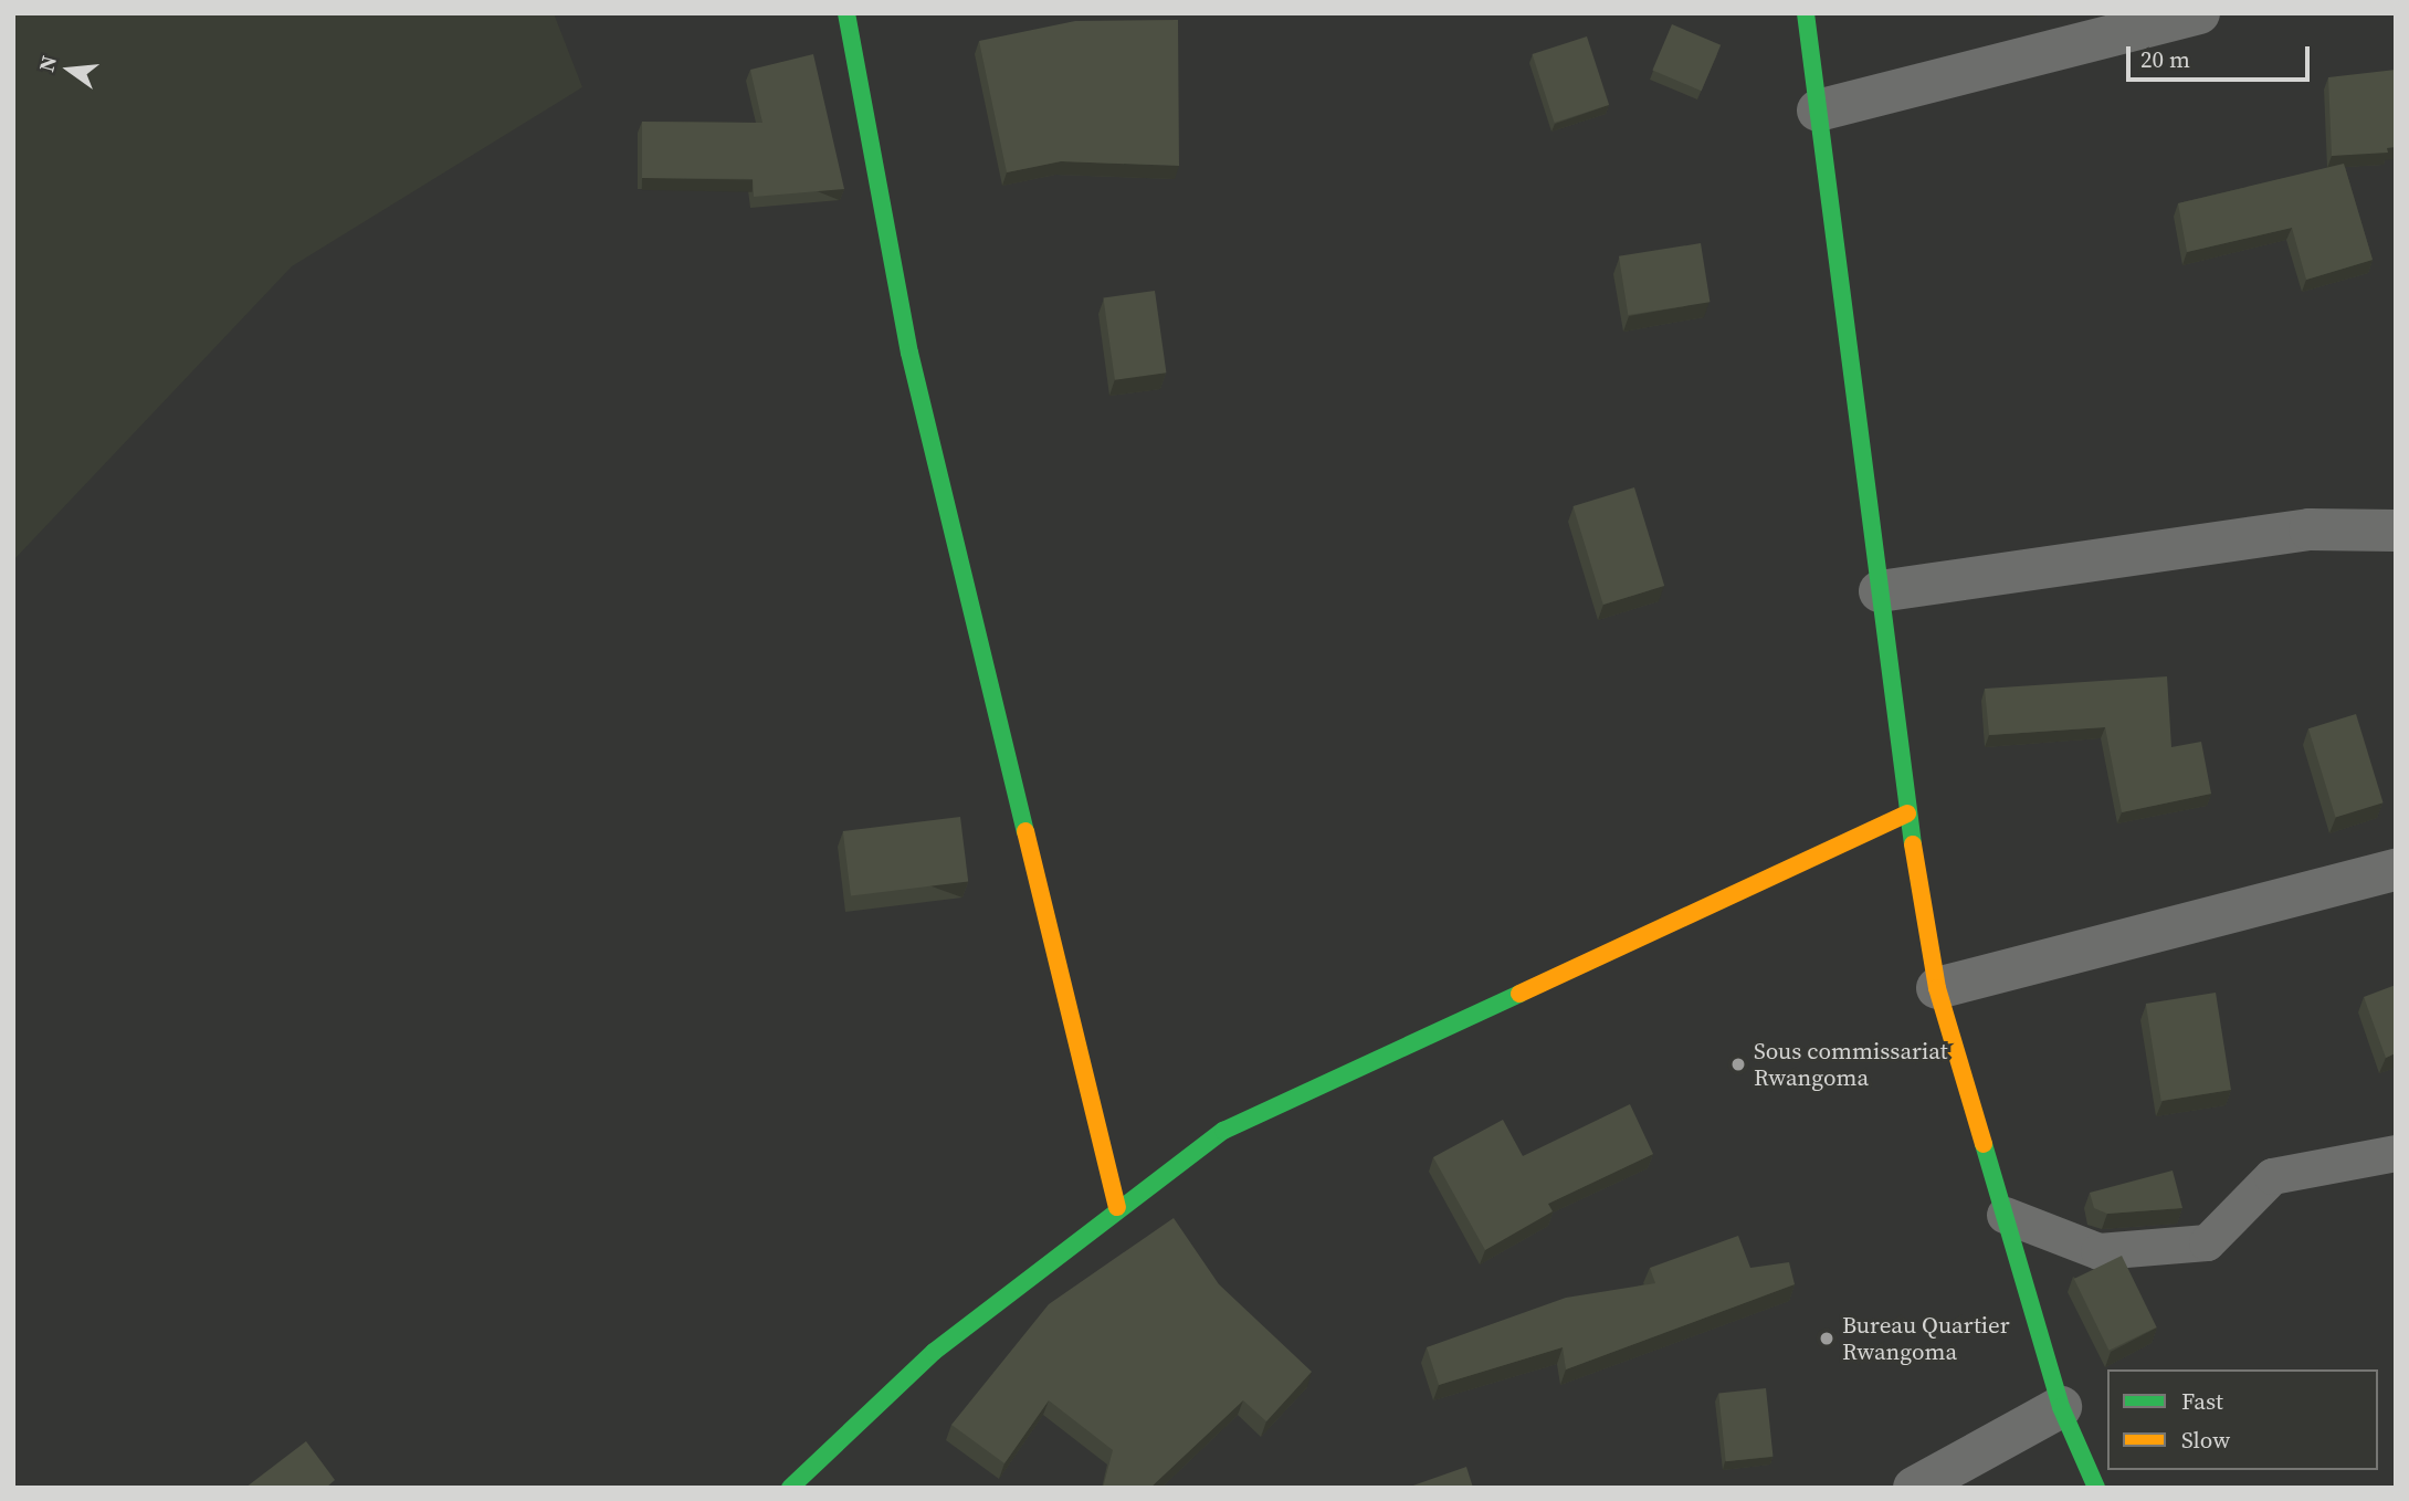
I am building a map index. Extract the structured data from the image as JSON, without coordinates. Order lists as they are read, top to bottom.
{
  "places": ["Sous commissariat Rwangoma", "Bureau Quartier Rwangoma"],
  "legend": ["Fast", "Slow"],
  "scale_bar": "20 m",
  "north": "left"
}
